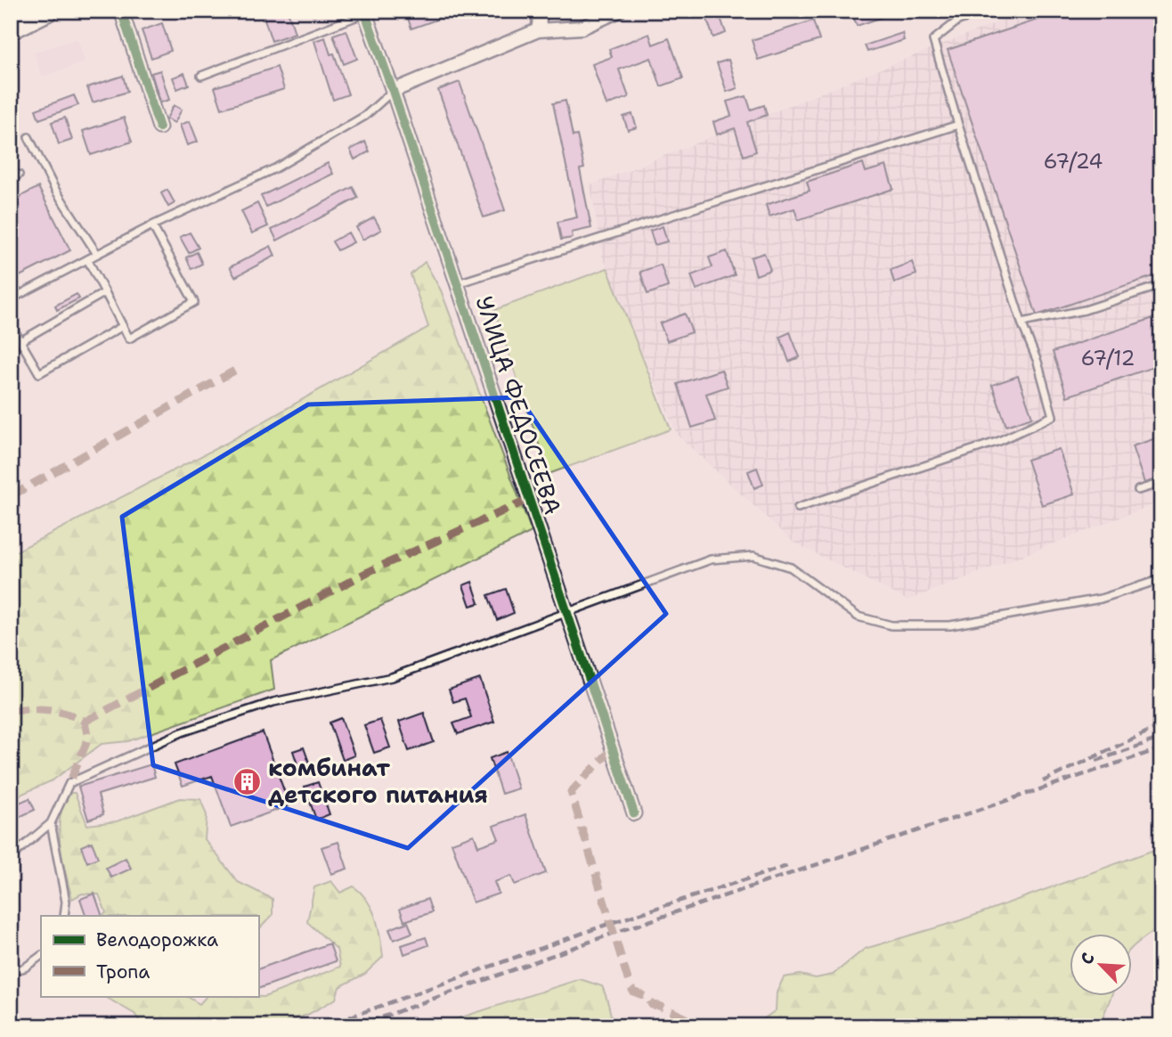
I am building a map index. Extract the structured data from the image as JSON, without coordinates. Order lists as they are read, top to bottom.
{
  "streets": {
    "street": ["УЛИЦА ФЕДОСЕЕВА"]
  },
  "places": {
    "building": ["комбинат детского питания"]
  },
  "house_numbers": ["67/24", "67/12"],
  "legend": ["Велодорожка", "Тропа"],
  "north": "top left"
}
